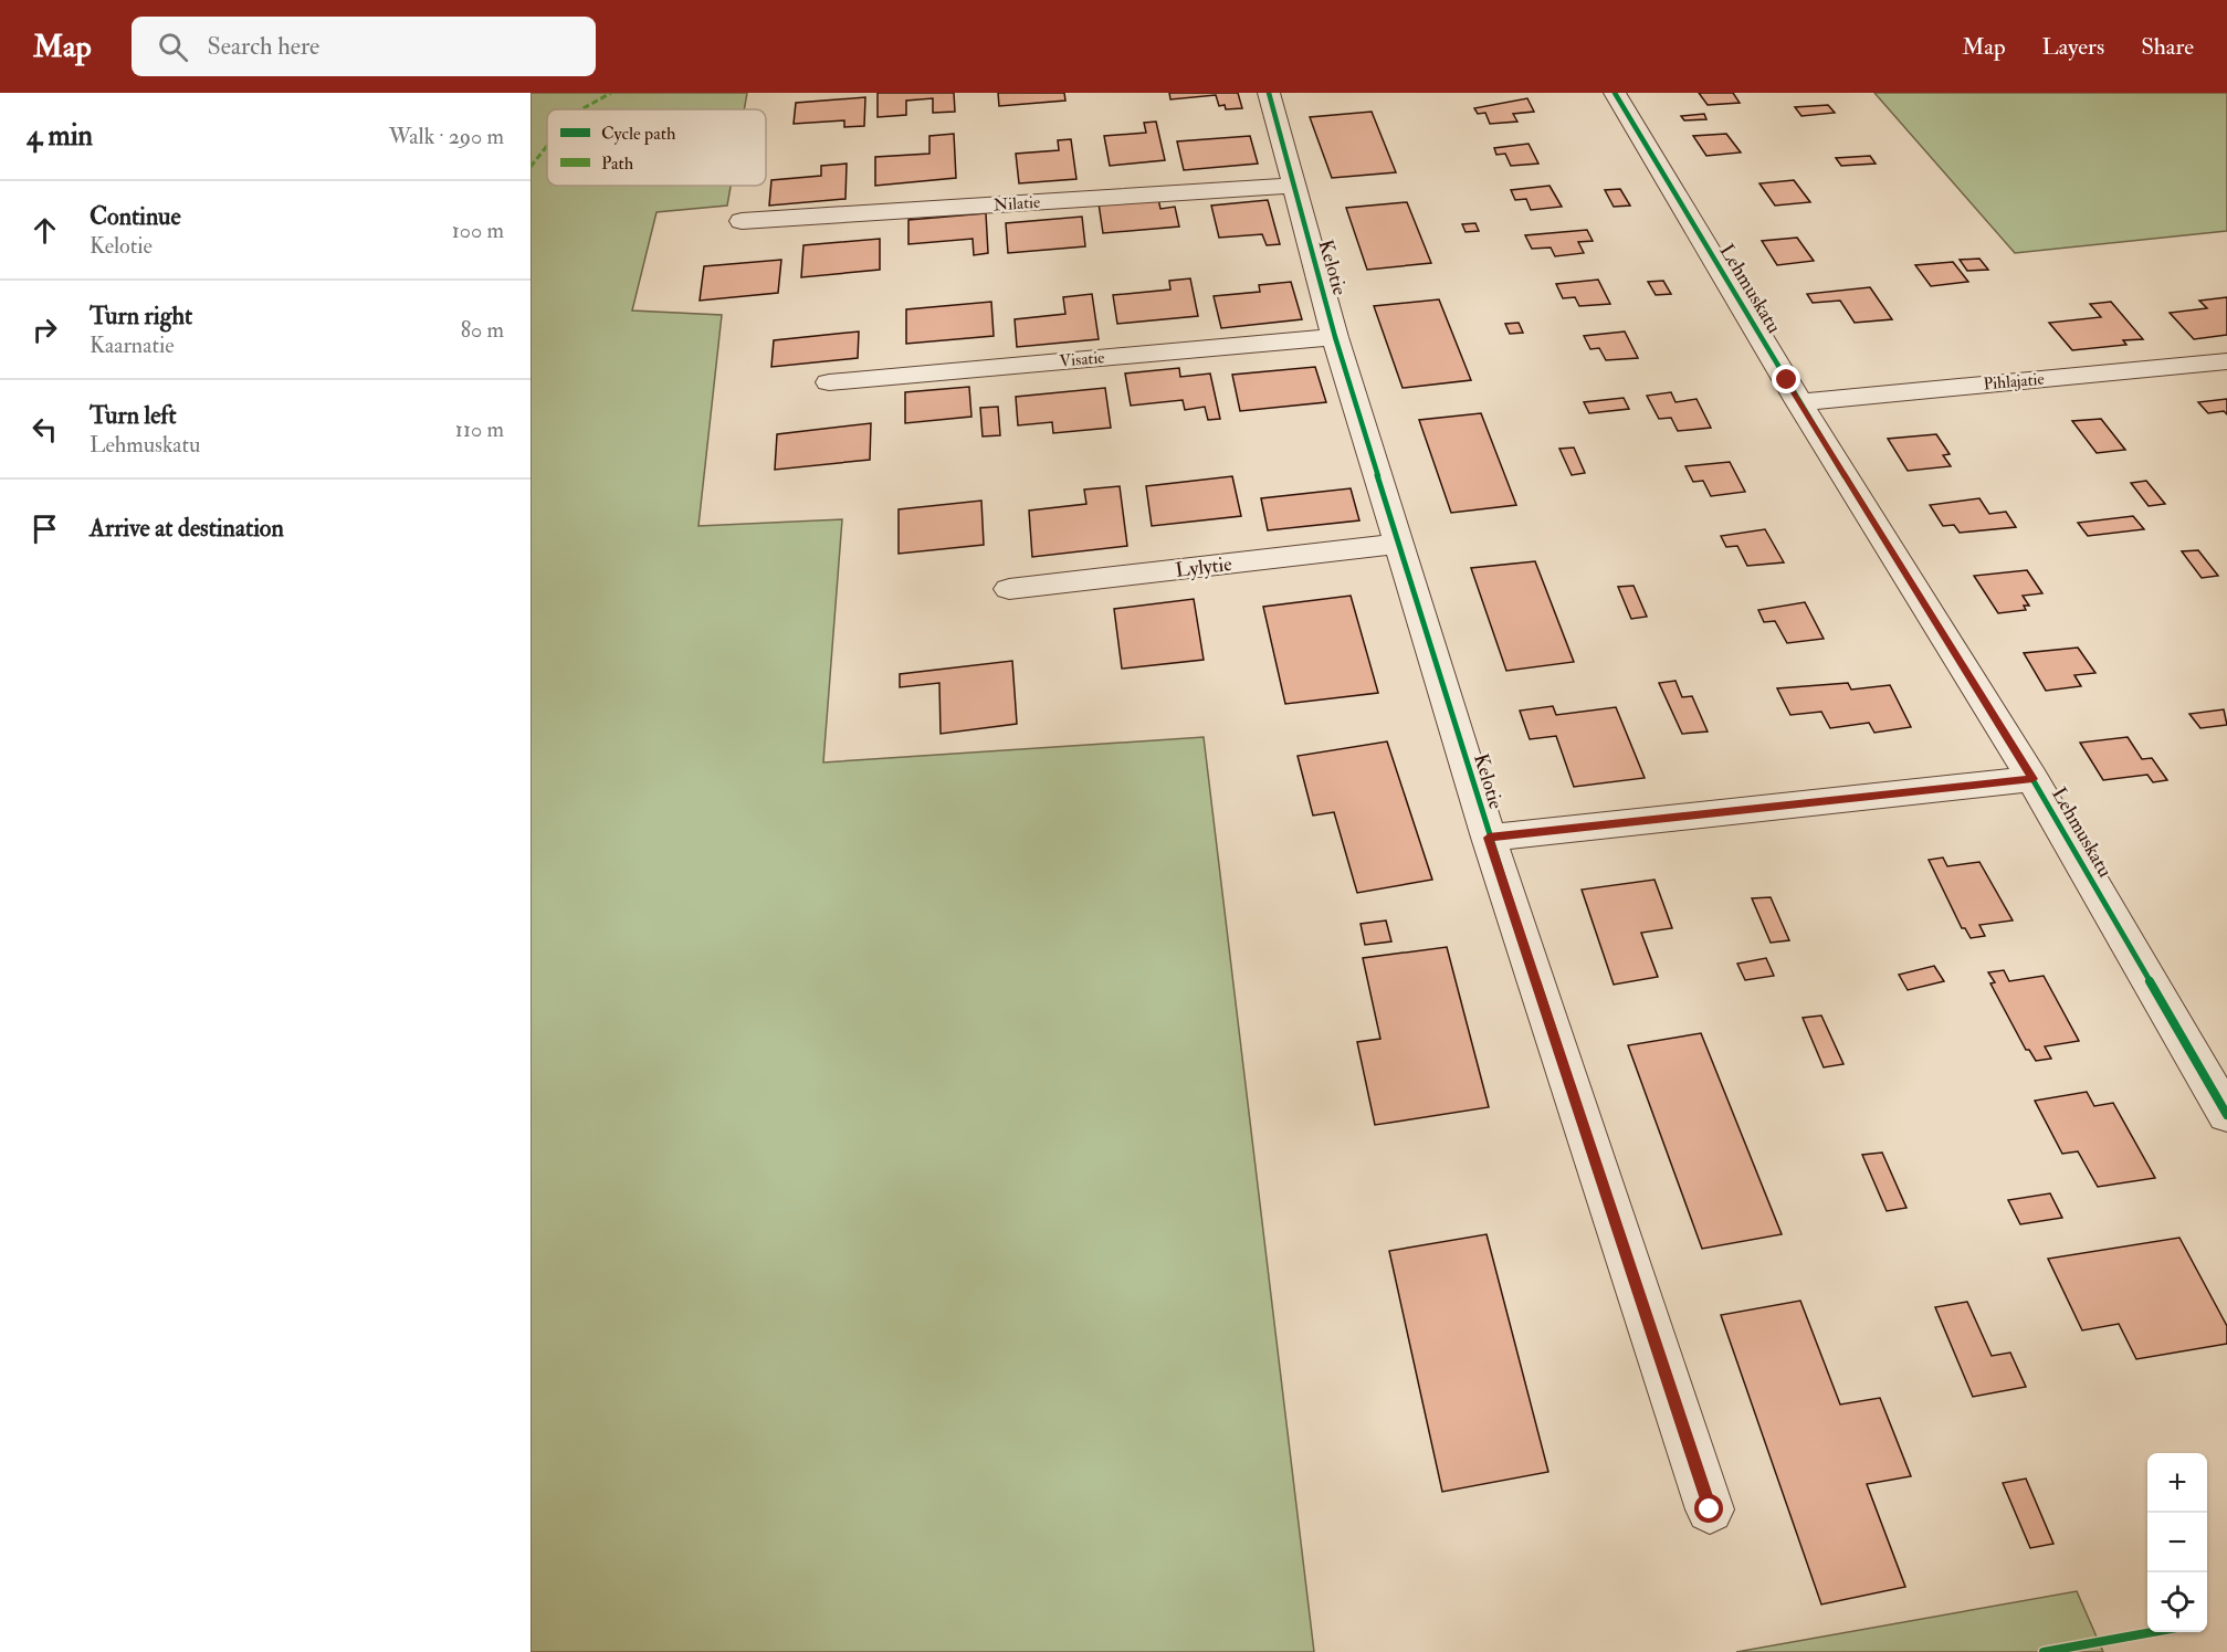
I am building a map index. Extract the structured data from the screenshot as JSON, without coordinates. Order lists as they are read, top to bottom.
{
  "streets": {
    "street": [
      "Nilatie",
      "Kelotie",
      "Lehmuskatu",
      "Visatie",
      "Pihlajatie",
      "Lylytie"
    ]
  },
  "crossings": [
    ["Nilatie", "Kelotie"],
    ["Kelotie", "Visatie"],
    ["Kelotie", "Lylytie"],
    ["Lehmuskatu", "Pihlajatie"]
  ],
  "legend": ["Cycle path", "Path"],
  "page": {
    "header": "Map",
    "search": "Search here",
    "nav": ["Map", "Layers", "Share"],
    "heading": ["4 min", "Walk · 290 m"],
    "list": [
      ["Continue", "Kelotie", "100 m"],
      ["Turn right", "Kaarnatie", "80 m"],
      ["Turn left", "Lehmuskatu", "110 m"],
      "Arrive at destination"
    ],
    "map_buttons": ["+", "−"]
  }
}
